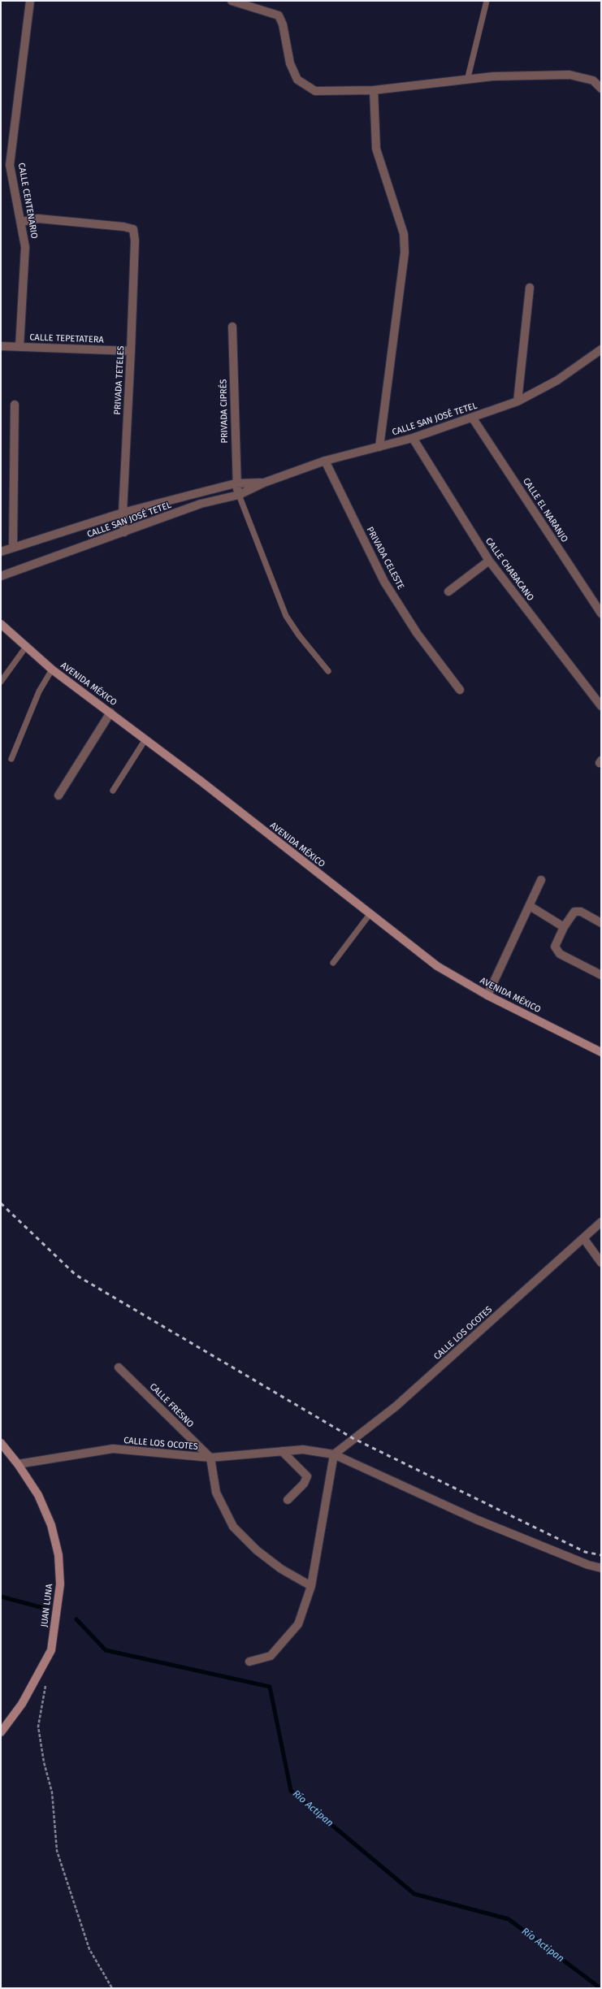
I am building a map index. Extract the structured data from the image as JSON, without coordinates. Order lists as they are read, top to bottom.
{
  "streets": {
    "main road": ["AVENIDA MÉXICO", "JUAN LUNA"],
    "street": [
      "CALLE CENTENARIO",
      "CALLE TEPETATERA",
      "PRIVADA TETELES",
      "PRIVADA CIPRÉS",
      "CALLE SAN JOSÉ TETEL",
      "CALLE EL NARANJO",
      "PRIVADA CELESTE",
      "CALLE CHABACANO",
      "CALLE LOS OCOTES",
      "CALLE FRESNO"
    ]
  },
  "crossings": [
    ["CALLE CENTENARIO", "CALLE TEPETATERA"],
    ["CALLE CENTENARIO", "PRIVADA TETELES"],
    ["CALLE TEPETATERA", "PRIVADA TETELES"],
    ["PRIVADA TETELES", "CALLE SAN JOSÉ TETEL"],
    ["PRIVADA CIPRÉS", "CALLE SAN JOSÉ TETEL"],
    ["CALLE SAN JOSÉ TETEL", "CALLE EL NARANJO"],
    ["CALLE SAN JOSÉ TETEL", "PRIVADA CELESTE"],
    ["CALLE SAN JOSÉ TETEL", "CALLE CHABACANO"],
    ["CALLE LOS OCOTES", "CALLE FRESNO"],
    ["CALLE LOS OCOTES", "JUAN LUNA"]
  ],
  "water": ["Río Actipan"]
}
